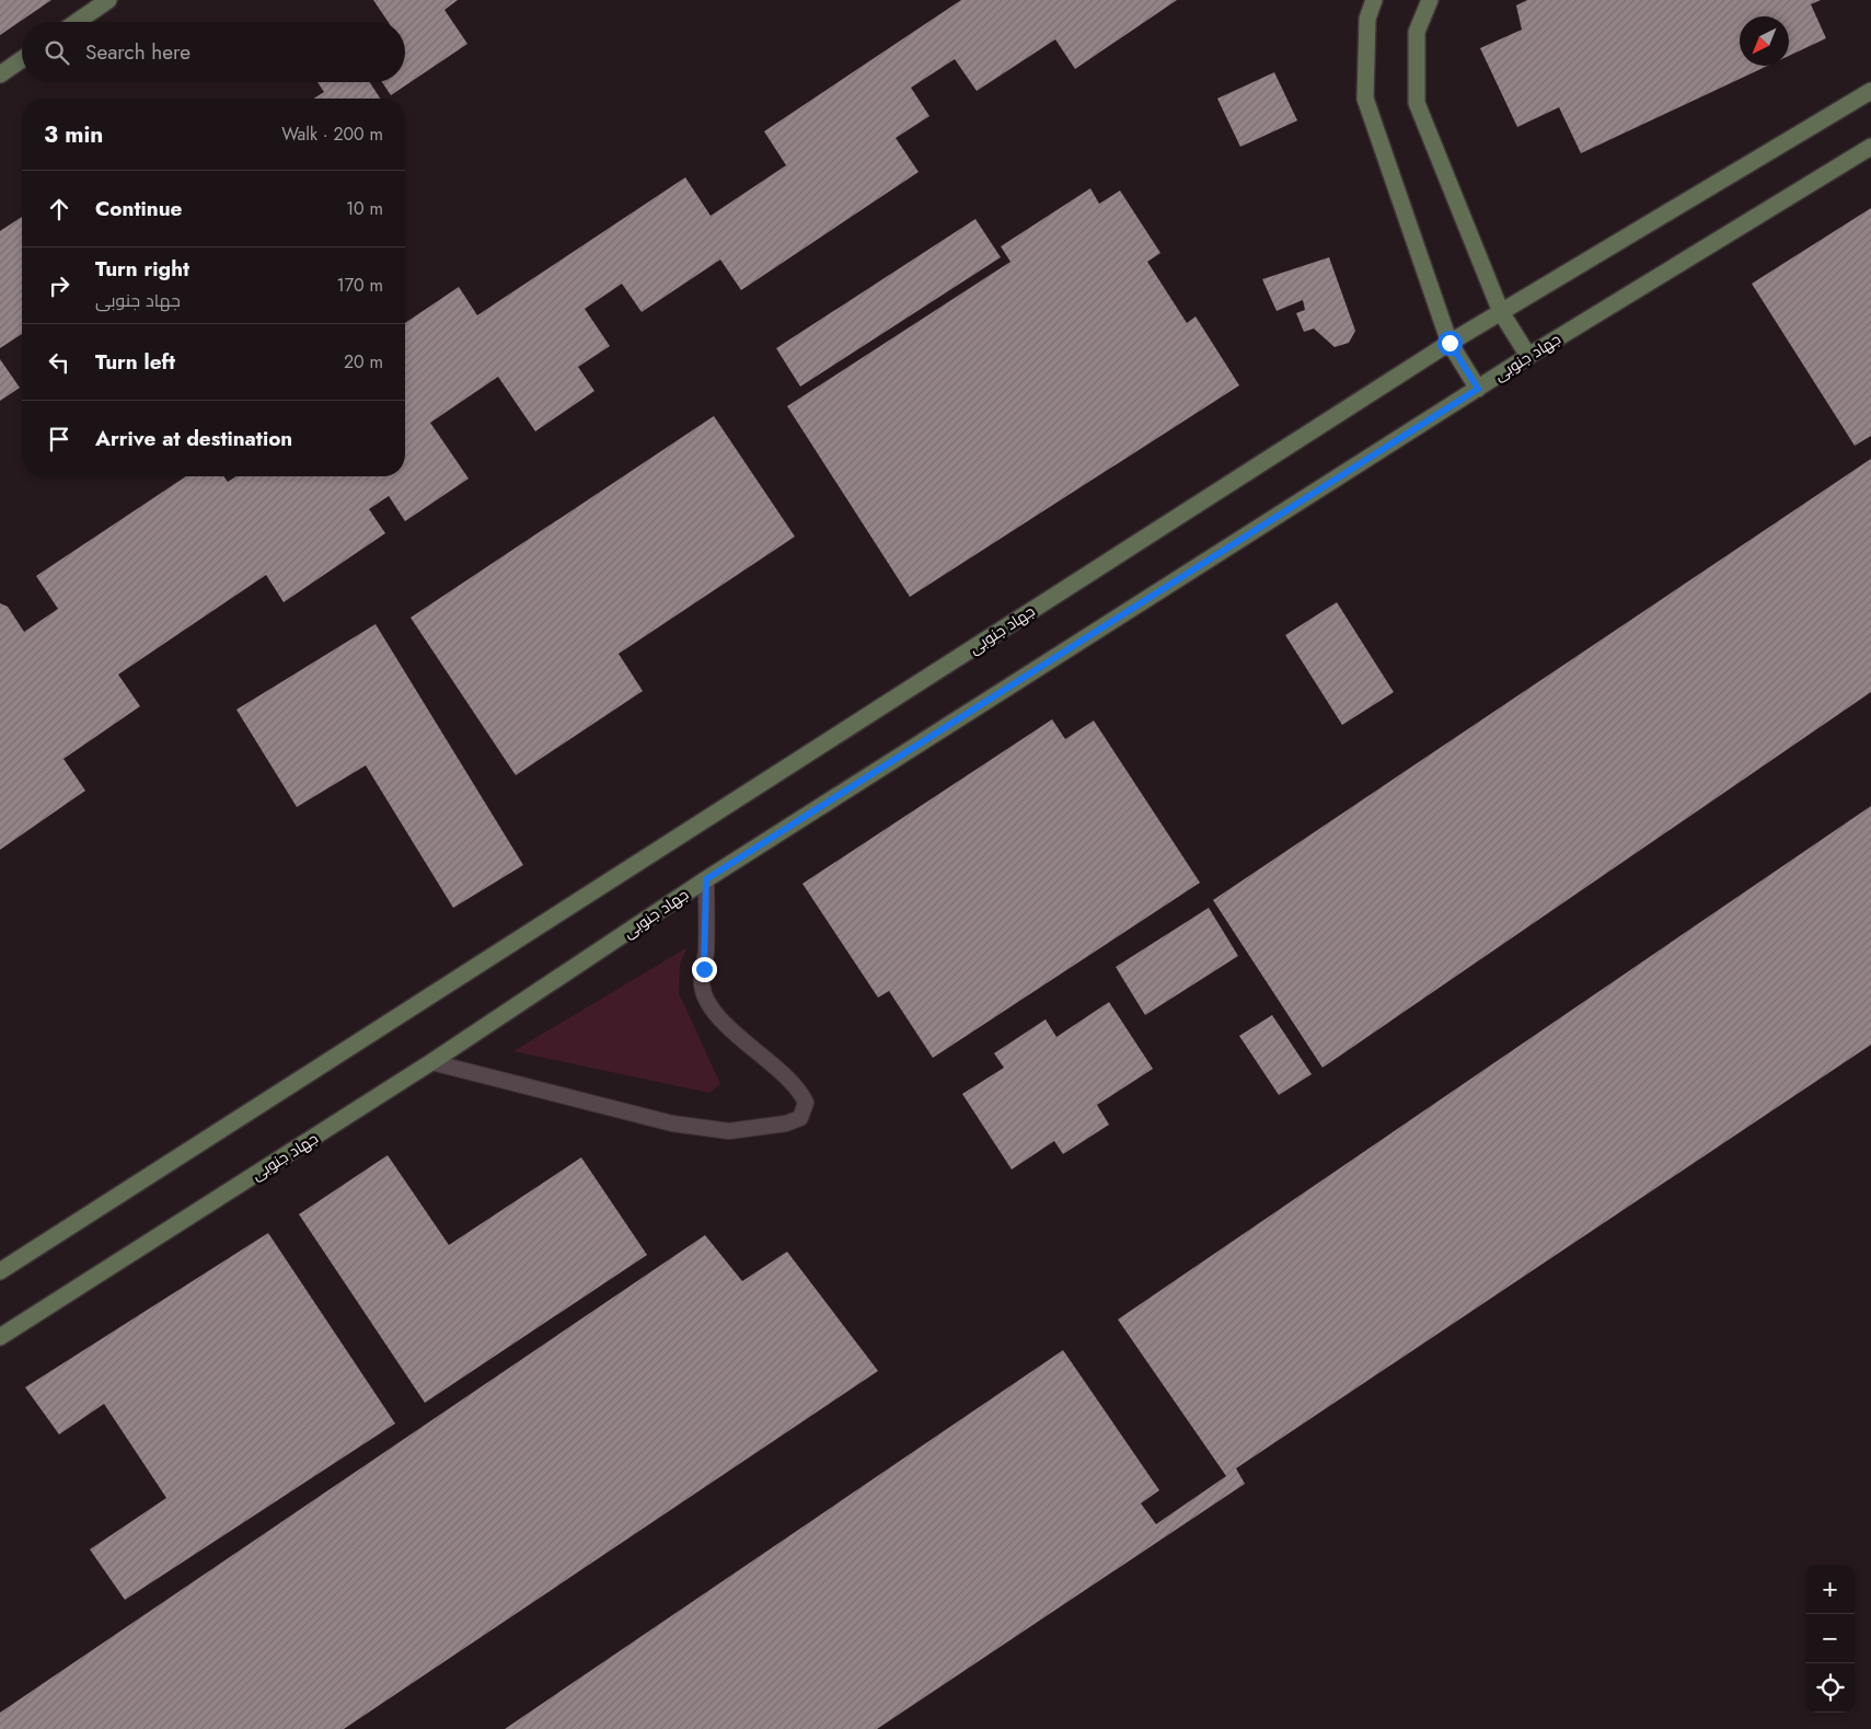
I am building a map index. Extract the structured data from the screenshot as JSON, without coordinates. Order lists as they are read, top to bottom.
{
  "streets": {
    "street": ["جهاد جنوبی"]
  },
  "north": "bottom left",
  "page": {
    "search": "Search here",
    "heading": ["3 min", "Walk · 200 m"],
    "list": [
      ["Continue", "10 m"],
      ["Turn right", "جهاد جنوبی", "170 m"],
      ["Turn left", "20 m"],
      "Arrive at destination"
    ],
    "map_buttons": ["+", "−"]
  }
}
